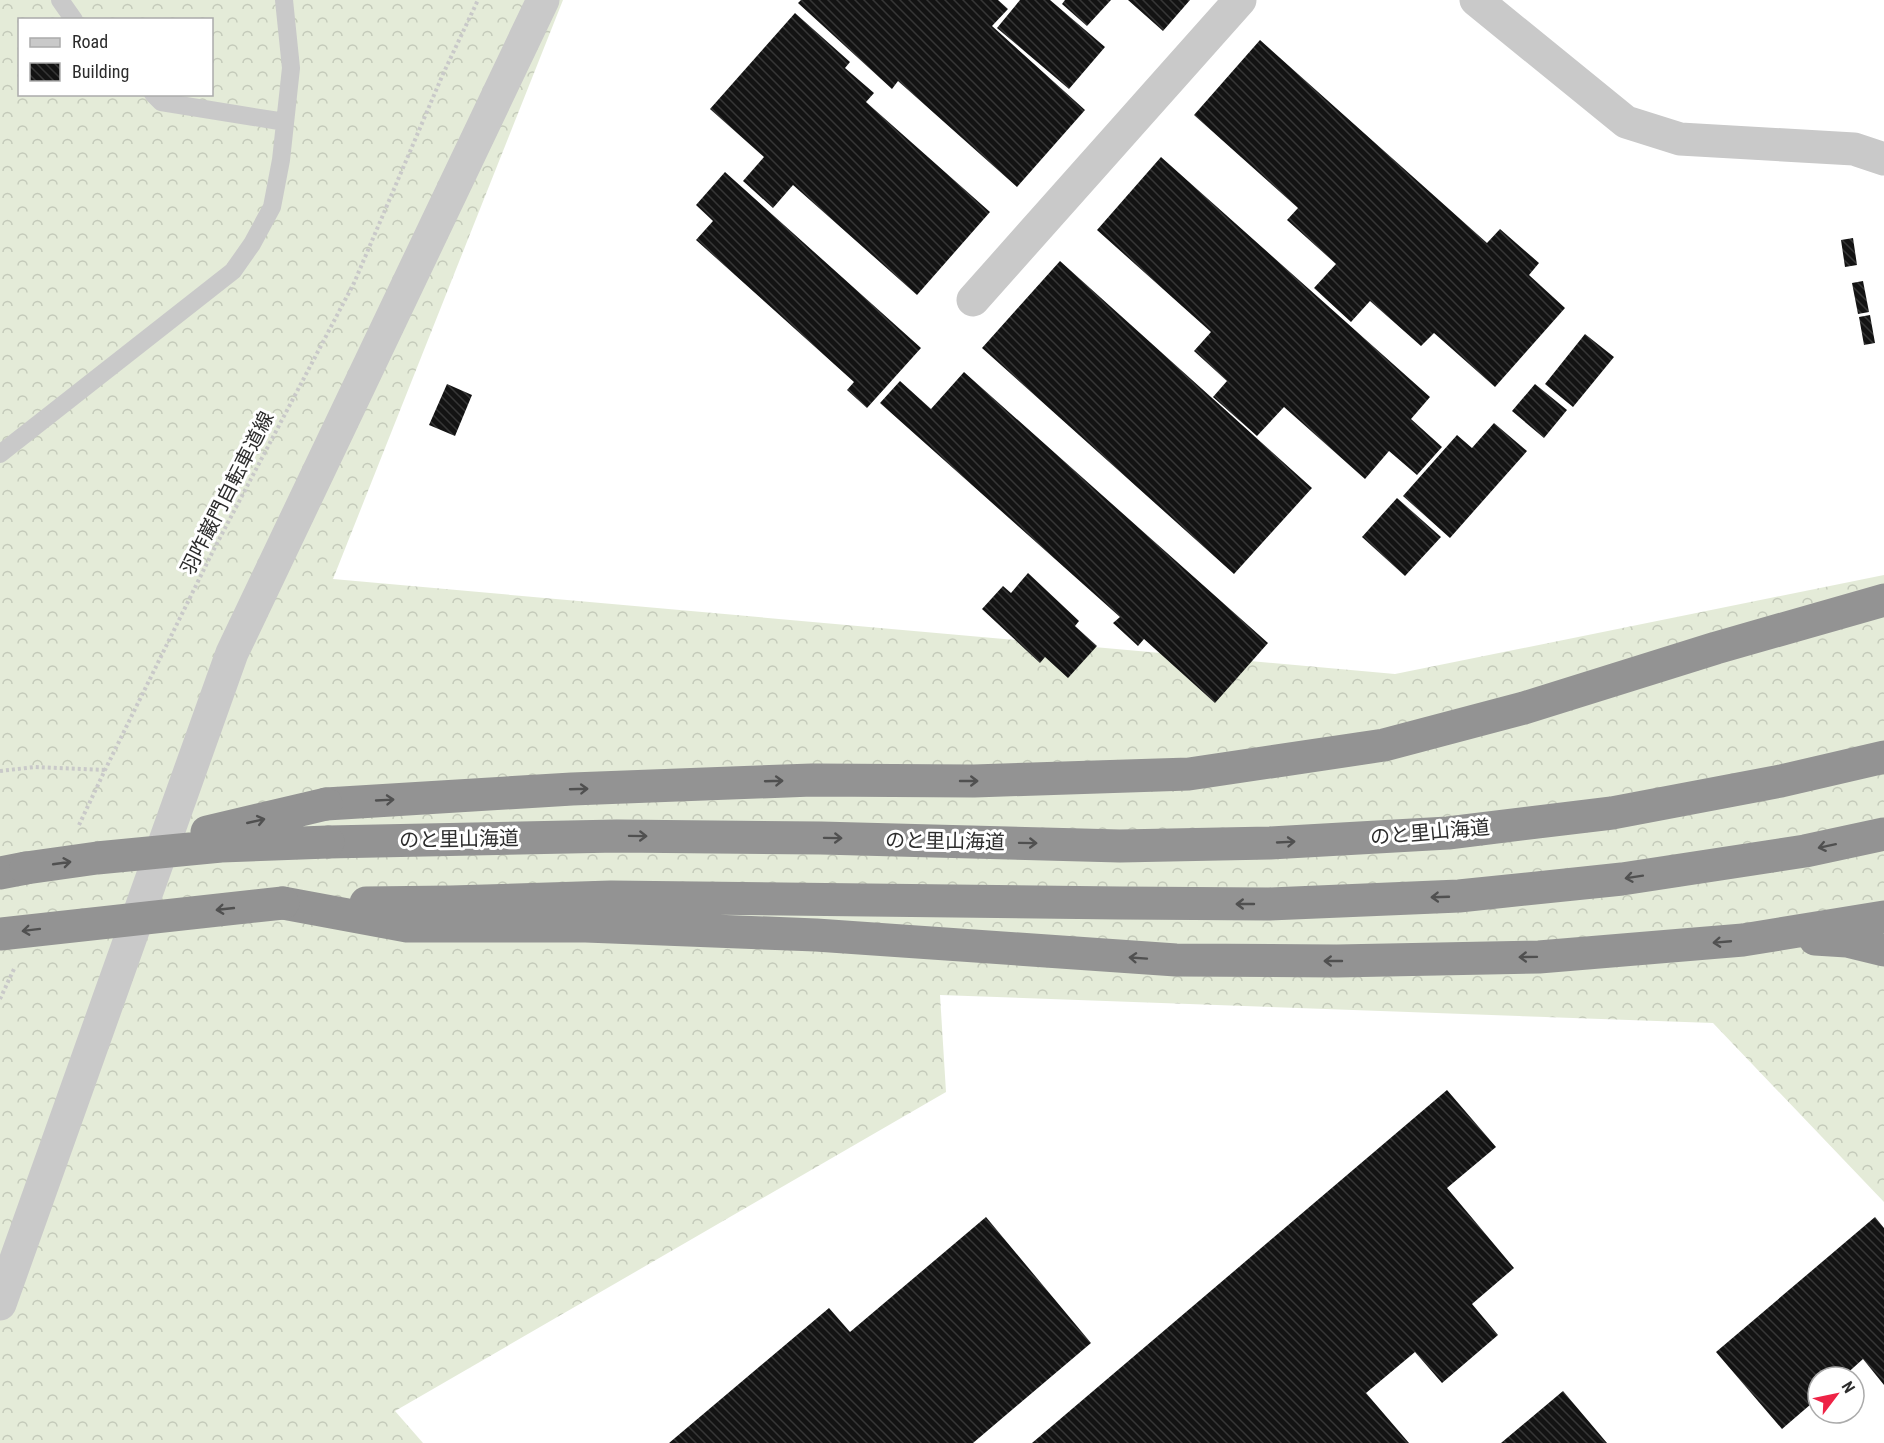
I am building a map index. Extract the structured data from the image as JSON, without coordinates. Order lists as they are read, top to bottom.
{
  "streets": {
    "highway": ["のと里山海道"],
    "path": ["羽咋巌門自転車道線"]
  },
  "legend": ["Road", "Building"],
  "north": "top right"
}
